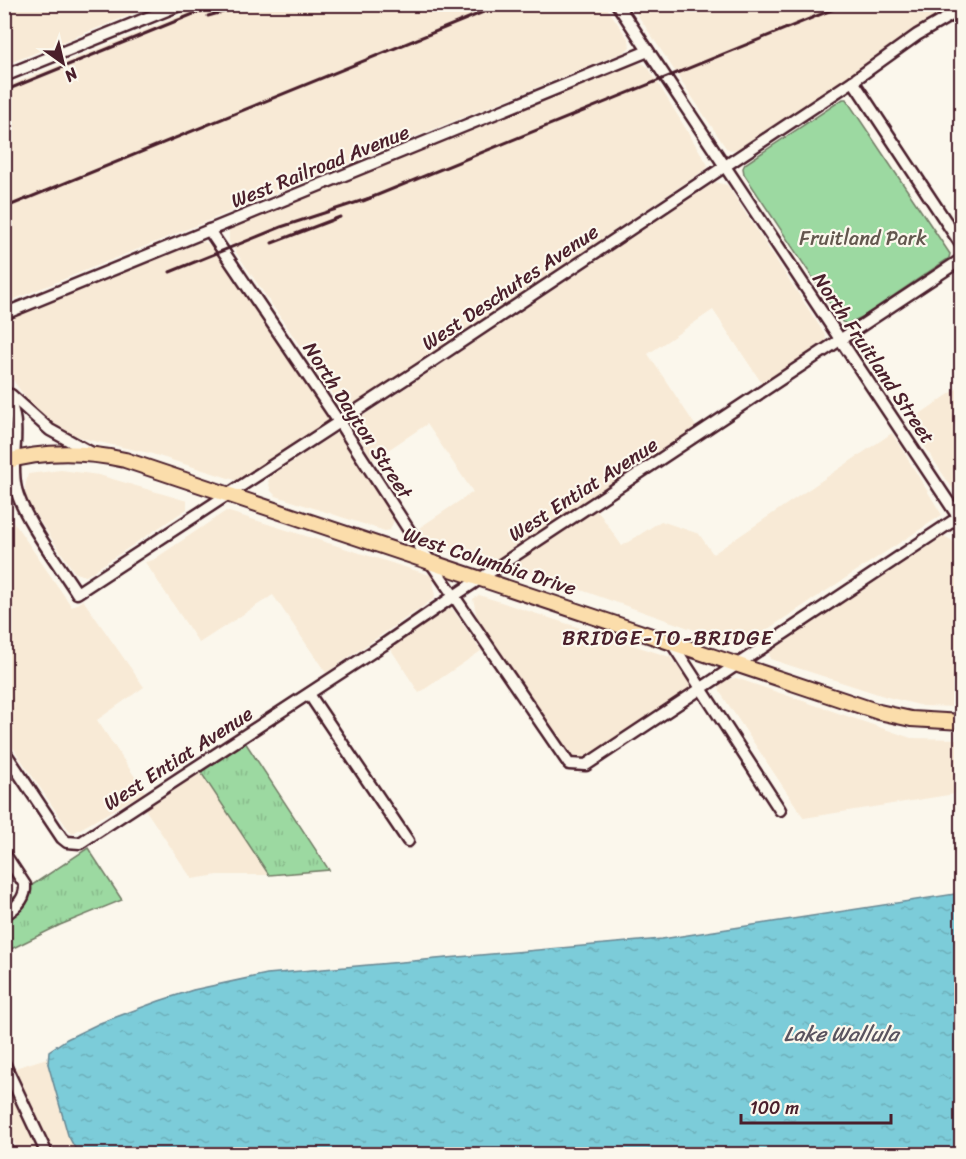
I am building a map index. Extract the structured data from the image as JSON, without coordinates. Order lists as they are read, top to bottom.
{
  "streets": {
    "main road": ["West Columbia Drive"],
    "street": [
      "West Railroad Avenue",
      "West Deschutes Avenue",
      "North Fruitland Street",
      "North Dayton Street",
      "West Entiat Avenue"
    ]
  },
  "crossings": [
    ["West Railroad Avenue", "North Fruitland Street"],
    ["West Railroad Avenue", "North Dayton Street"],
    ["West Deschutes Avenue", "North Fruitland Street"],
    ["West Deschutes Avenue", "North Dayton Street"],
    ["West Deschutes Avenue", "West Columbia Drive"],
    ["North Fruitland Street", "West Entiat Avenue"],
    ["North Dayton Street", "West Entiat Avenue"],
    ["North Dayton Street", "West Columbia Drive"],
    ["West Entiat Avenue", "West Columbia Drive"]
  ],
  "districts": ["BRIDGE-TO-BRIDGE"],
  "water": ["Lake Wallula"],
  "parks": ["Fruitland Park"],
  "scale_bar": "100 m",
  "north": "bottom right"
}
